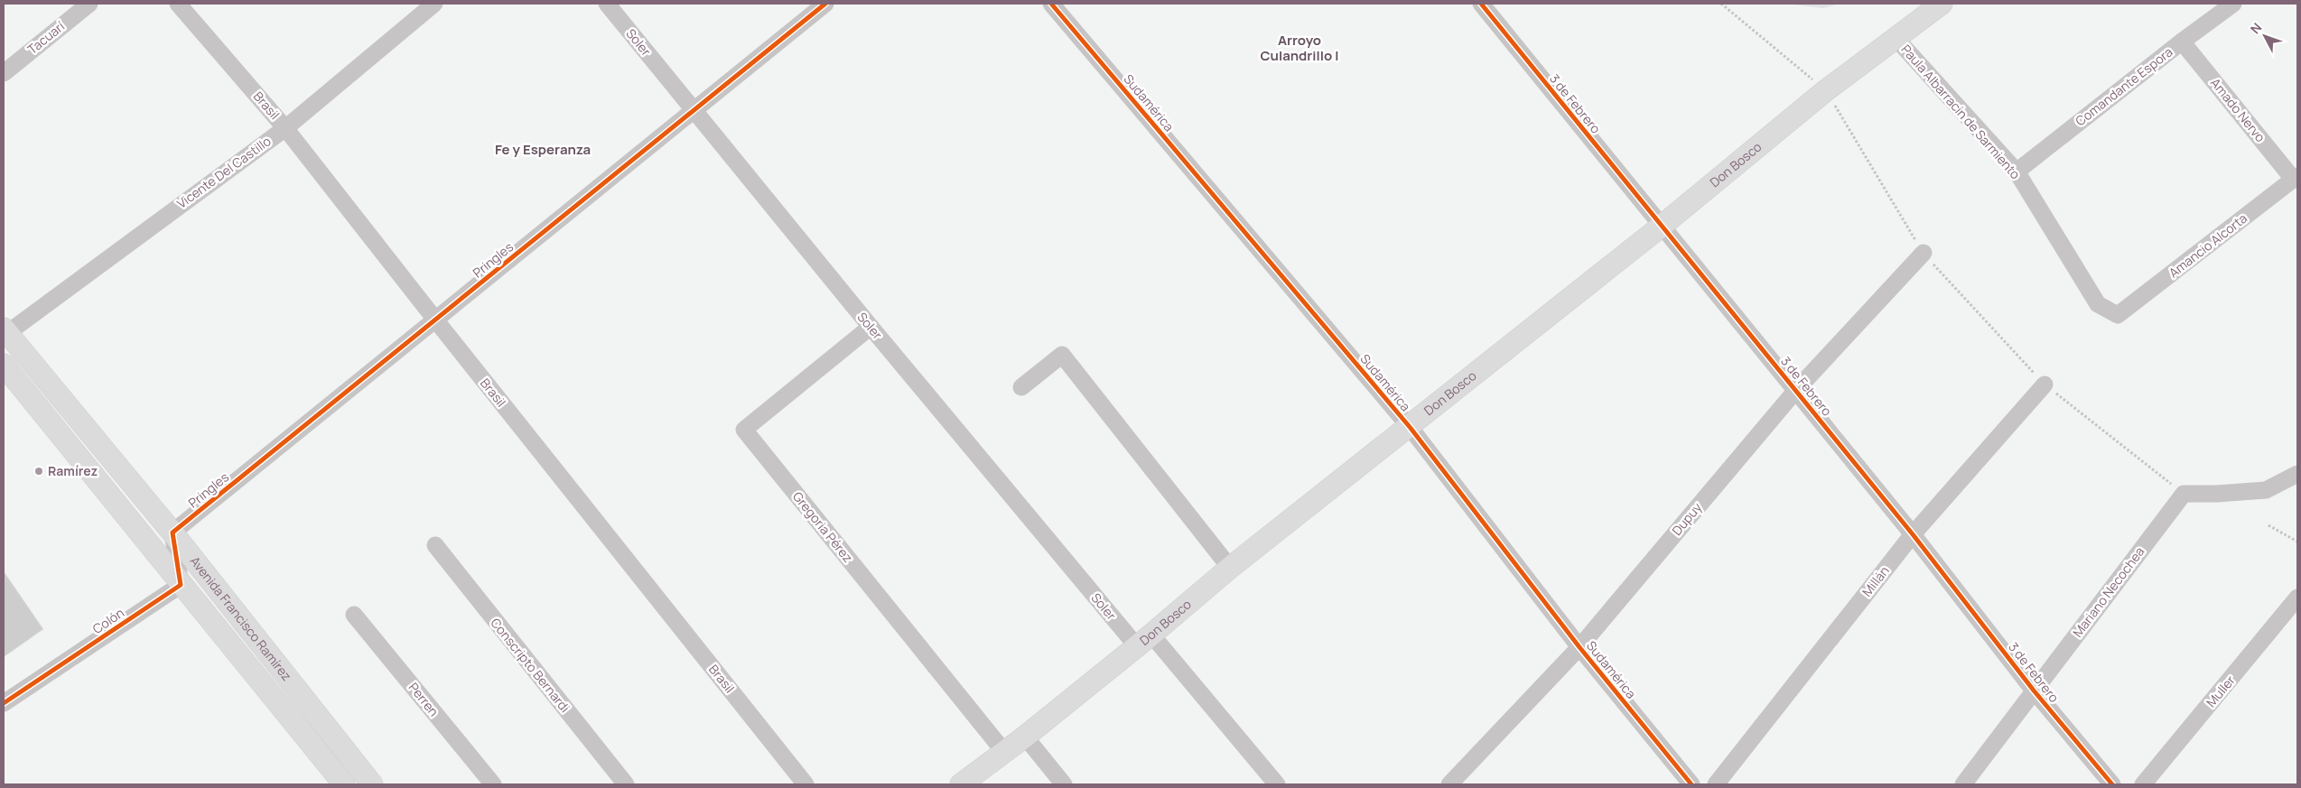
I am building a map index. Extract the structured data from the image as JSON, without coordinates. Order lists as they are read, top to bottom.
{
  "streets": {
    "main road": ["Don Bosco", "Avenida Francisco Ramírez"],
    "street": [
      "Tacuarí",
      "Soler",
      "Comandante Espora",
      "Sudamérica",
      "3 de Febrero",
      "Brasil",
      "Amado Nervo",
      "Paula Albarracín de Sarmiento",
      "Vicente Del Castillo",
      "Amancio Alcorta",
      "Pringles",
      "Dupuy",
      "Gregoria Pérez",
      "Millán",
      "Mariano Necochea",
      "Colón",
      "Conscripto Bernardi",
      "Muller",
      "Perren"
    ]
  },
  "crossings": [
    ["Soler", "Don Bosco"],
    ["Soler", "Pringles"],
    ["Soler", "Gregoria Pérez"],
    ["Comandante Espora", "Amado Nervo"],
    ["Comandante Espora", "Paula Albarracín de Sarmiento"],
    ["Sudamérica", "Don Bosco"],
    ["Sudamérica", "Dupuy"],
    ["3 de Febrero", "Don Bosco"],
    ["3 de Febrero", "Dupuy"],
    ["3 de Febrero", "Millán"],
    ["3 de Febrero", "Mariano Necochea"],
    ["Brasil", "Vicente Del Castillo"],
    ["Brasil", "Pringles"],
    ["Amado Nervo", "Amancio Alcorta"],
    ["Paula Albarracín de Sarmiento", "Don Bosco"],
    ["Paula Albarracín de Sarmiento", "Amancio Alcorta"],
    ["Don Bosco", "Gregoria Pérez"],
    ["Vicente Del Castillo", "Avenida Francisco Ramírez"],
    ["Pringles", "Avenida Francisco Ramírez"],
    ["Avenida Francisco Ramírez", "Colón"]
  ],
  "districts": ["Arroyo Culandrillo I", "Fe y Esperanza"],
  "places": ["Ramírez"],
  "north": "top left"
}
